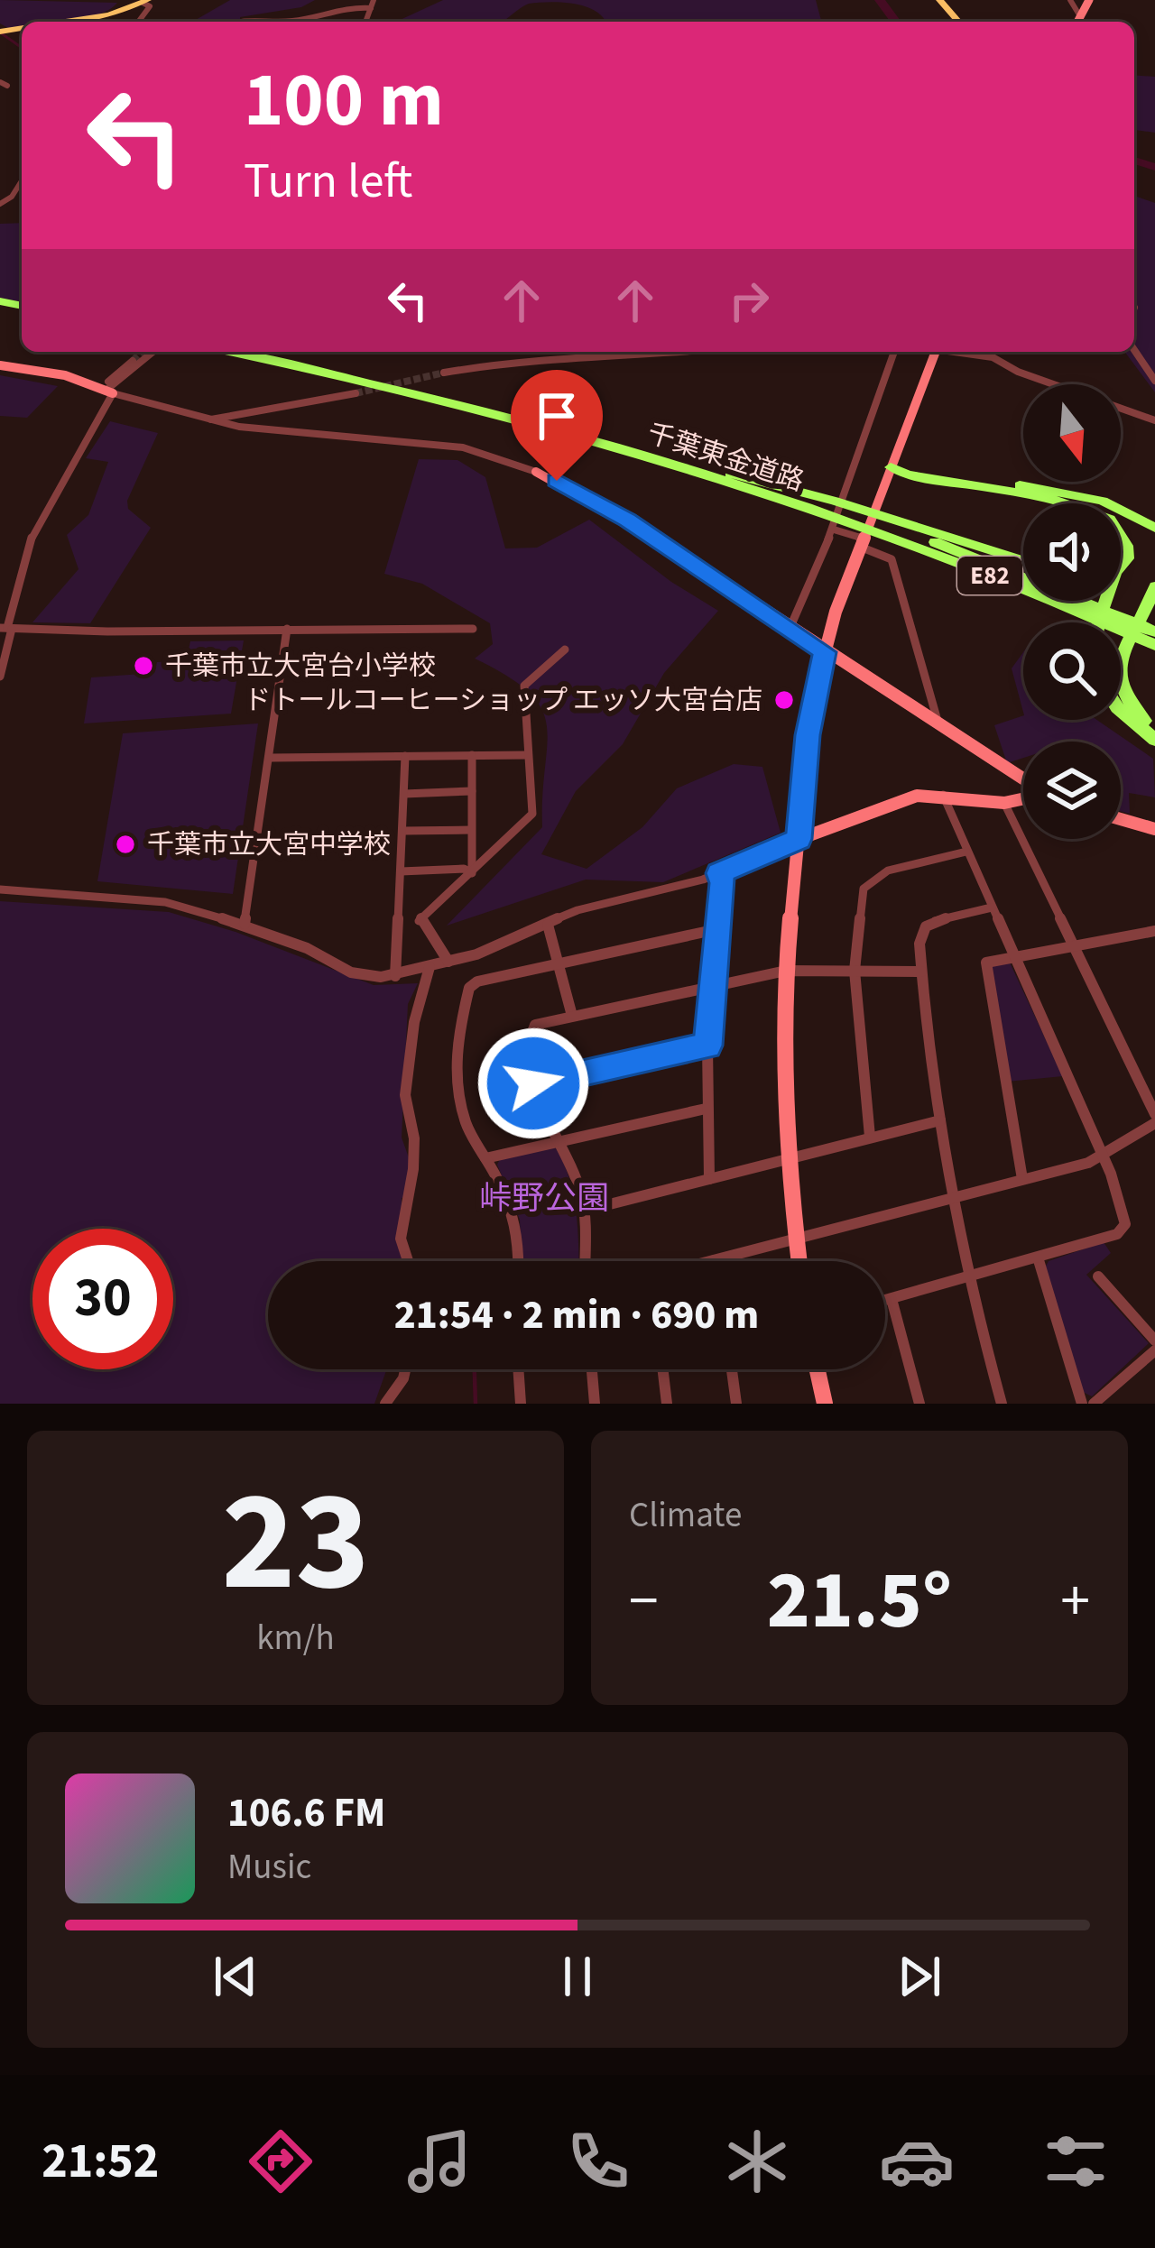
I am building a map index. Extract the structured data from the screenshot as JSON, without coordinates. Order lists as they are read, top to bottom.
{
  "streets": {
    "highway": ["千葉東金道路", "E82"]
  },
  "parks": ["峠野公園"],
  "places": ["千葉市立大宮台小学校", "ドトールコーヒーショップ エッソ大宮台店", "千葉市立大宮中学校"],
  "north": "bottom",
  "page": {
    "turn": ["100 m", "Turn left"],
    "limit": "30",
    "trip": "21:54 · 2 min · 690 m",
    "tile": [
      ["23", "km/h"],
      "Climate"
    ],
    "heat": ["−", "21.5°", "+"],
    "song": ["106.6 FM", "Music"],
    "tabs": "21:52"
  }
}
